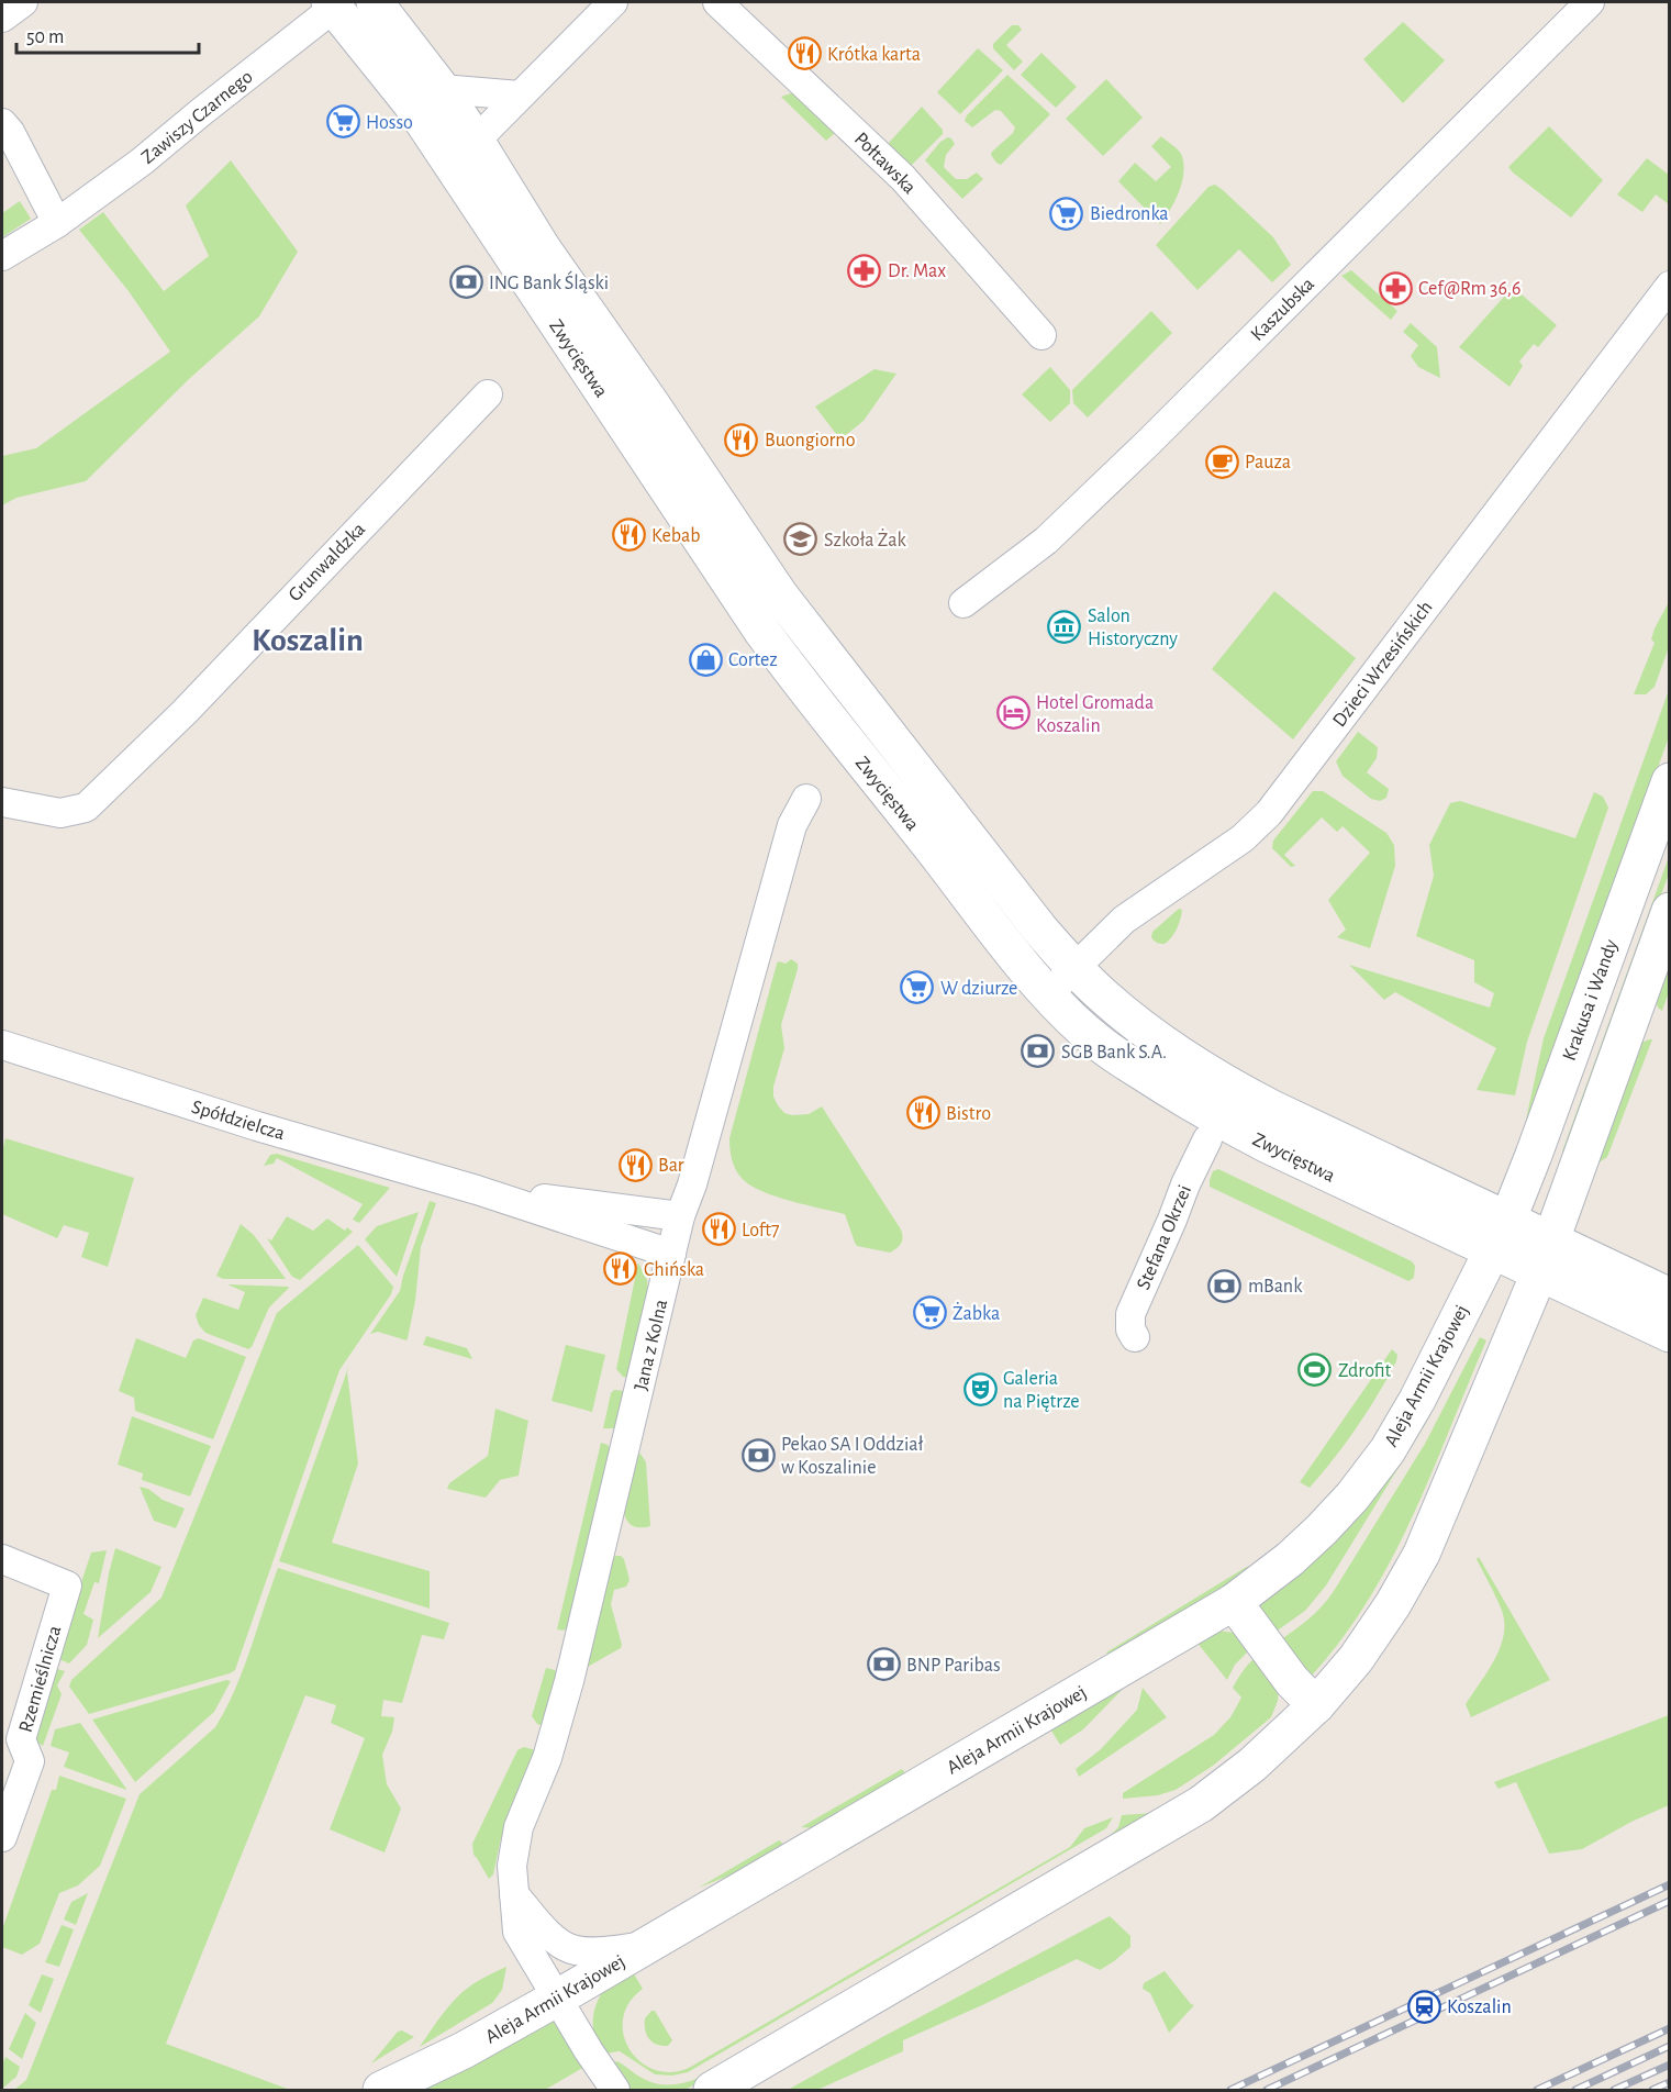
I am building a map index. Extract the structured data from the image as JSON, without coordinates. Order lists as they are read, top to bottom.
{
  "streets": {
    "street": [
      "Zawiszy Czarnego",
      "Połtawska",
      "Kaszubska",
      "Zwycięstwa",
      "Grunwaldzka",
      "Dzieci Wrzesińskich",
      "Krakusa i Wandy",
      "Spółdzielcza",
      "Stefana Okrzei",
      "Jana z Kolna",
      "Aleja Armii Krajowej",
      "Rzemieślnicza"
    ]
  },
  "crossings": [
    ["Zawiszy Czarnego", "Zwycięstwa"],
    ["Zwycięstwa", "Dzieci Wrzesińskich"],
    ["Zwycięstwa", "Krakusa i Wandy"],
    ["Zwycięstwa", "Aleja Armii Krajowej"],
    ["Krakusa i Wandy", "Aleja Armii Krajowej"],
    ["Spółdzielcza", "Jana z Kolna"],
    ["Jana z Kolna", "Aleja Armii Krajowej"]
  ],
  "districts": ["Koszalin"],
  "places": {
    "restaurant": [
      "Krótka karta",
      "Buongiorno",
      "Kebab",
      "Bistro",
      "Bar",
      "Loft7",
      "Chińska"
    ],
    "supermarket": [
      "Hosso",
      "Biedronka",
      "W dziurze",
      "Żabka"
    ],
    "pharmacy": ["Dr. Max", "Cef@Rm 36,6"],
    "bank": [
      "ING Bank Śląski",
      "SGB Bank S.A.",
      "mBank",
      "Pekao SA I Oddział w Koszalinie",
      "BNP Paribas"
    ],
    "cafe": ["Pauza"],
    "school or university": ["Szkoła Żak"],
    "museum": ["Salon Historyczny"],
    "shop": ["Cortez"],
    "hotel": ["Hotel Gromada Koszalin"],
    "sports": ["Zdrofit"],
    "theatre": ["Galeria na Piętrze"],
    "station": ["Koszalin"]
  },
  "scale_bar": "50 m"
}
